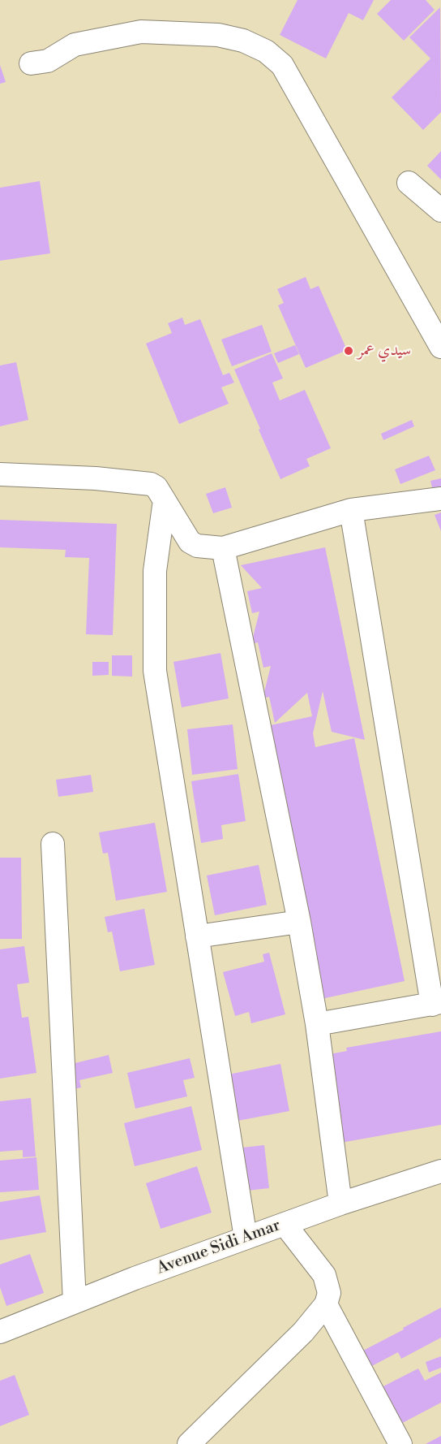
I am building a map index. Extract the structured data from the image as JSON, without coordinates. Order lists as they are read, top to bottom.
{
  "streets": {
    "street": ["Avenue Sidi Amar"]
  },
  "places": ["سيدي عمر"]
}
